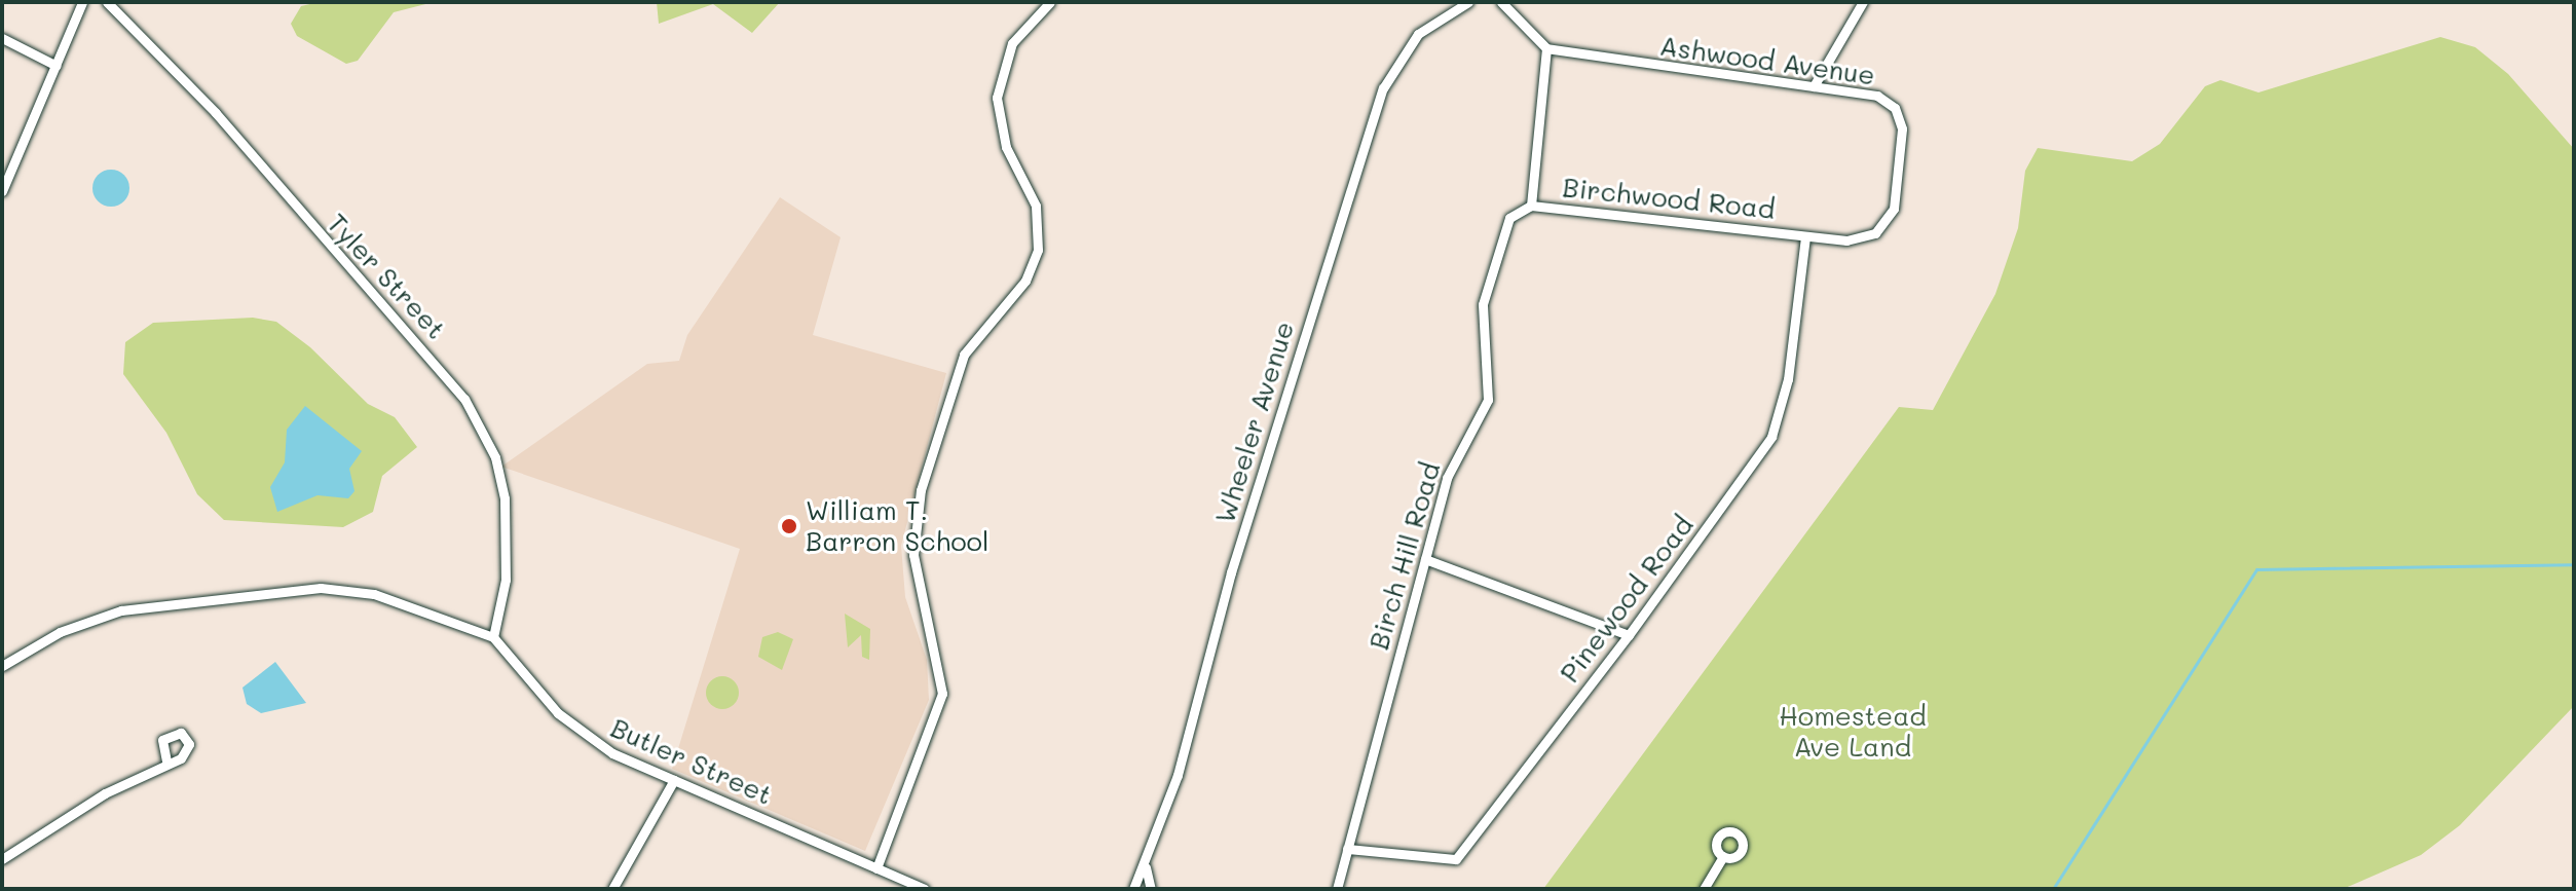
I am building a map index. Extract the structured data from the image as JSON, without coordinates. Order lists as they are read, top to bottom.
{
  "streets": {
    "street": [
      "Ashwood Avenue",
      "Birchwood Road",
      "Tyler Street",
      "Wheeler Avenue",
      "Birch Hill Road",
      "Pinewood Road",
      "Butler Street"
    ]
  },
  "crossings": [
    ["Ashwood Avenue", "Birchwood Road"],
    ["Birchwood Road", "Birch Hill Road"],
    ["Birchwood Road", "Pinewood Road"],
    ["Tyler Street", "Butler Street"],
    ["Birch Hill Road", "Pinewood Road"]
  ],
  "parks": ["Homestead Ave Land"],
  "places": ["William T. Barron School"]
}
